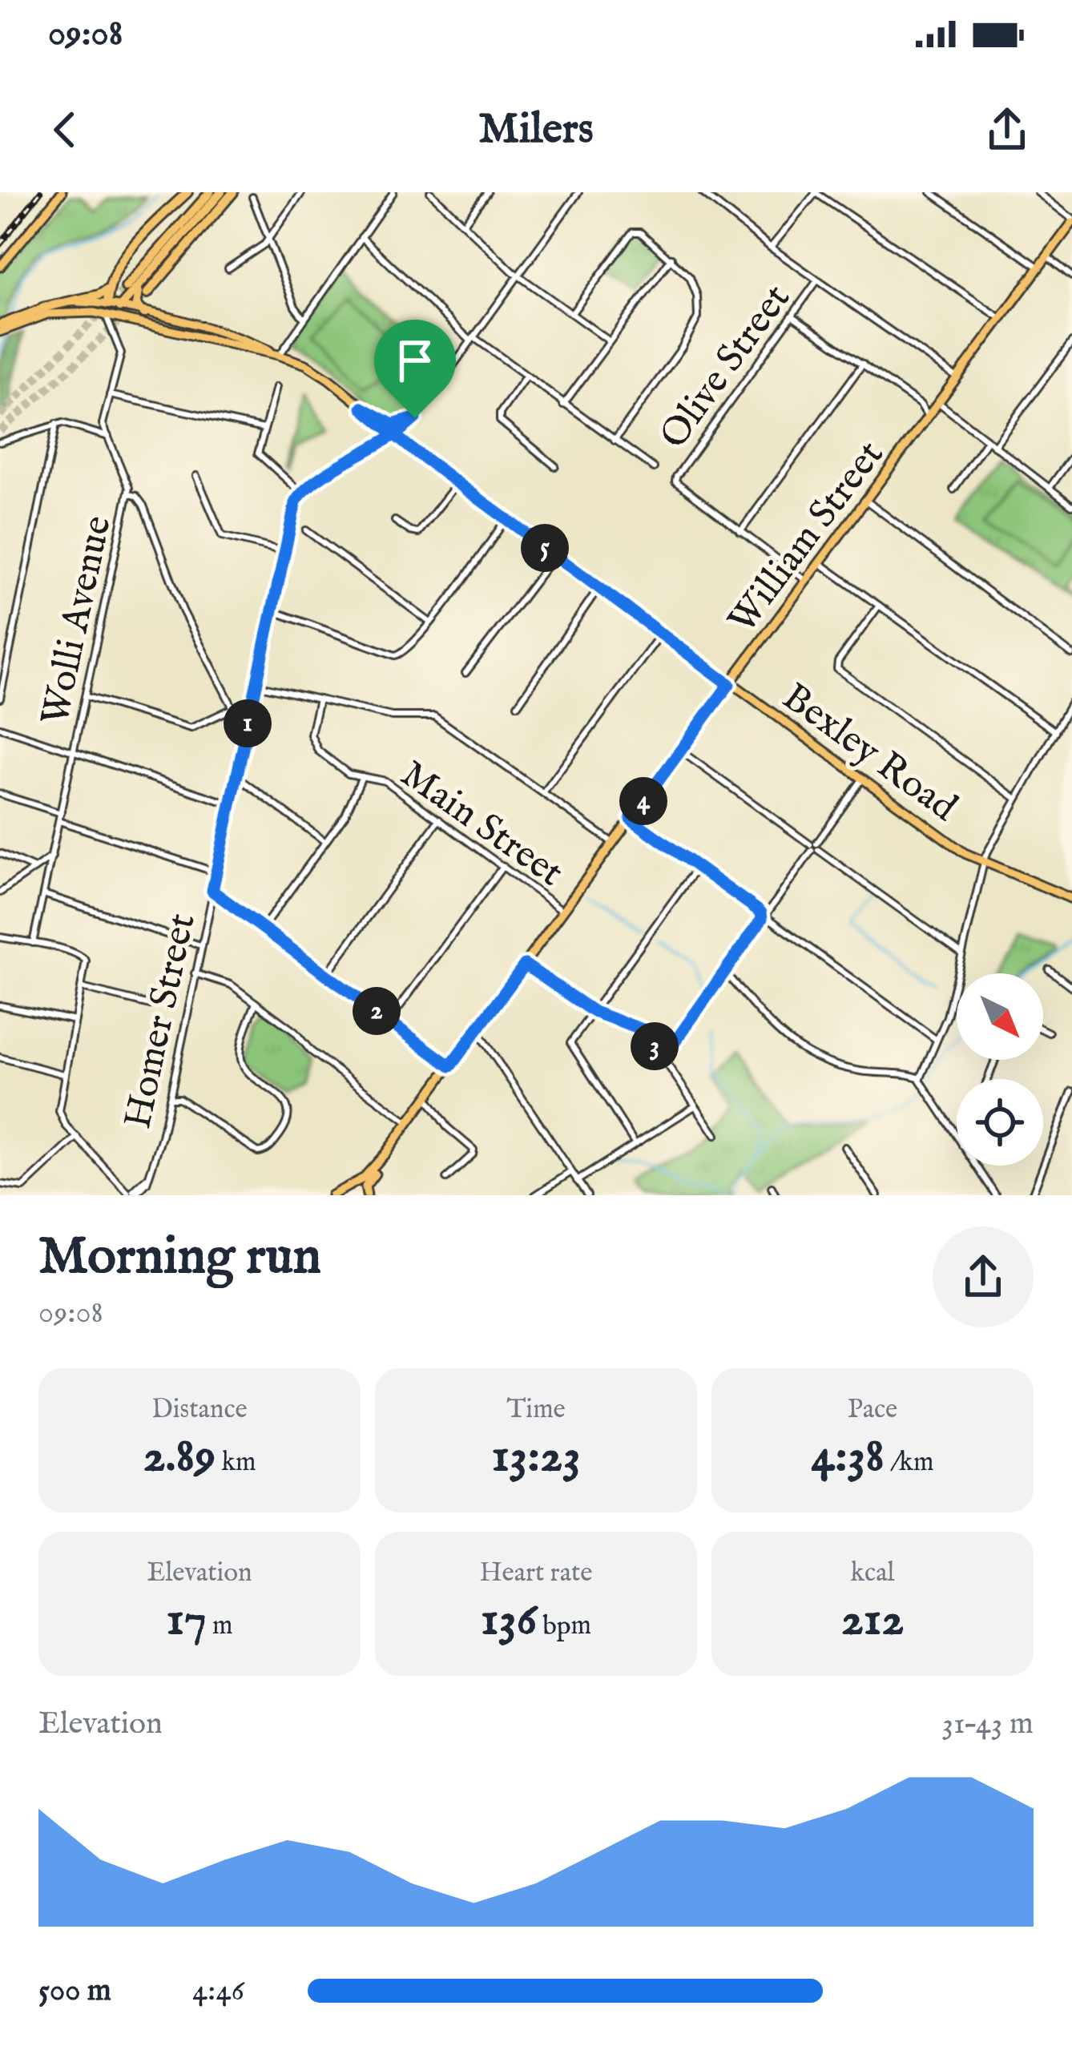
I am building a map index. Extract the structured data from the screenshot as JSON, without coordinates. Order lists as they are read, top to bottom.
{
  "streets": {
    "main road": ["William Street", "Bexley Road"],
    "street": [
      "Olive Street",
      "Wolli Avenue",
      "Main Street",
      "Homer Street"
    ]
  },
  "crossings": [
    ["William Street", "Bexley Road"],
    ["William Street", "Main Street"],
    ["Wolli Avenue", "Bexley Road"]
  ],
  "north": "bottom right",
  "page": {
    "status": "09:08",
    "header": "Milers",
    "pins": [
      "5",
      "1",
      "4",
      "2",
      "3"
    ],
    "heading": ["Morning run", "09:08"],
    "stats": [
      ["Distance", "2.89 km"],
      ["Time", "13:23"],
      ["Pace", "4:38 /km"],
      ["Elevation", "17 m"],
      ["Heart rate", "136 bpm"],
      ["kcal", "212"]
    ],
    "chart": ["Elevation", "31–43 m"],
    "list": [
      {
        "name": "500 m",
        "note": "4:46"
      }
    ]
  }
}
